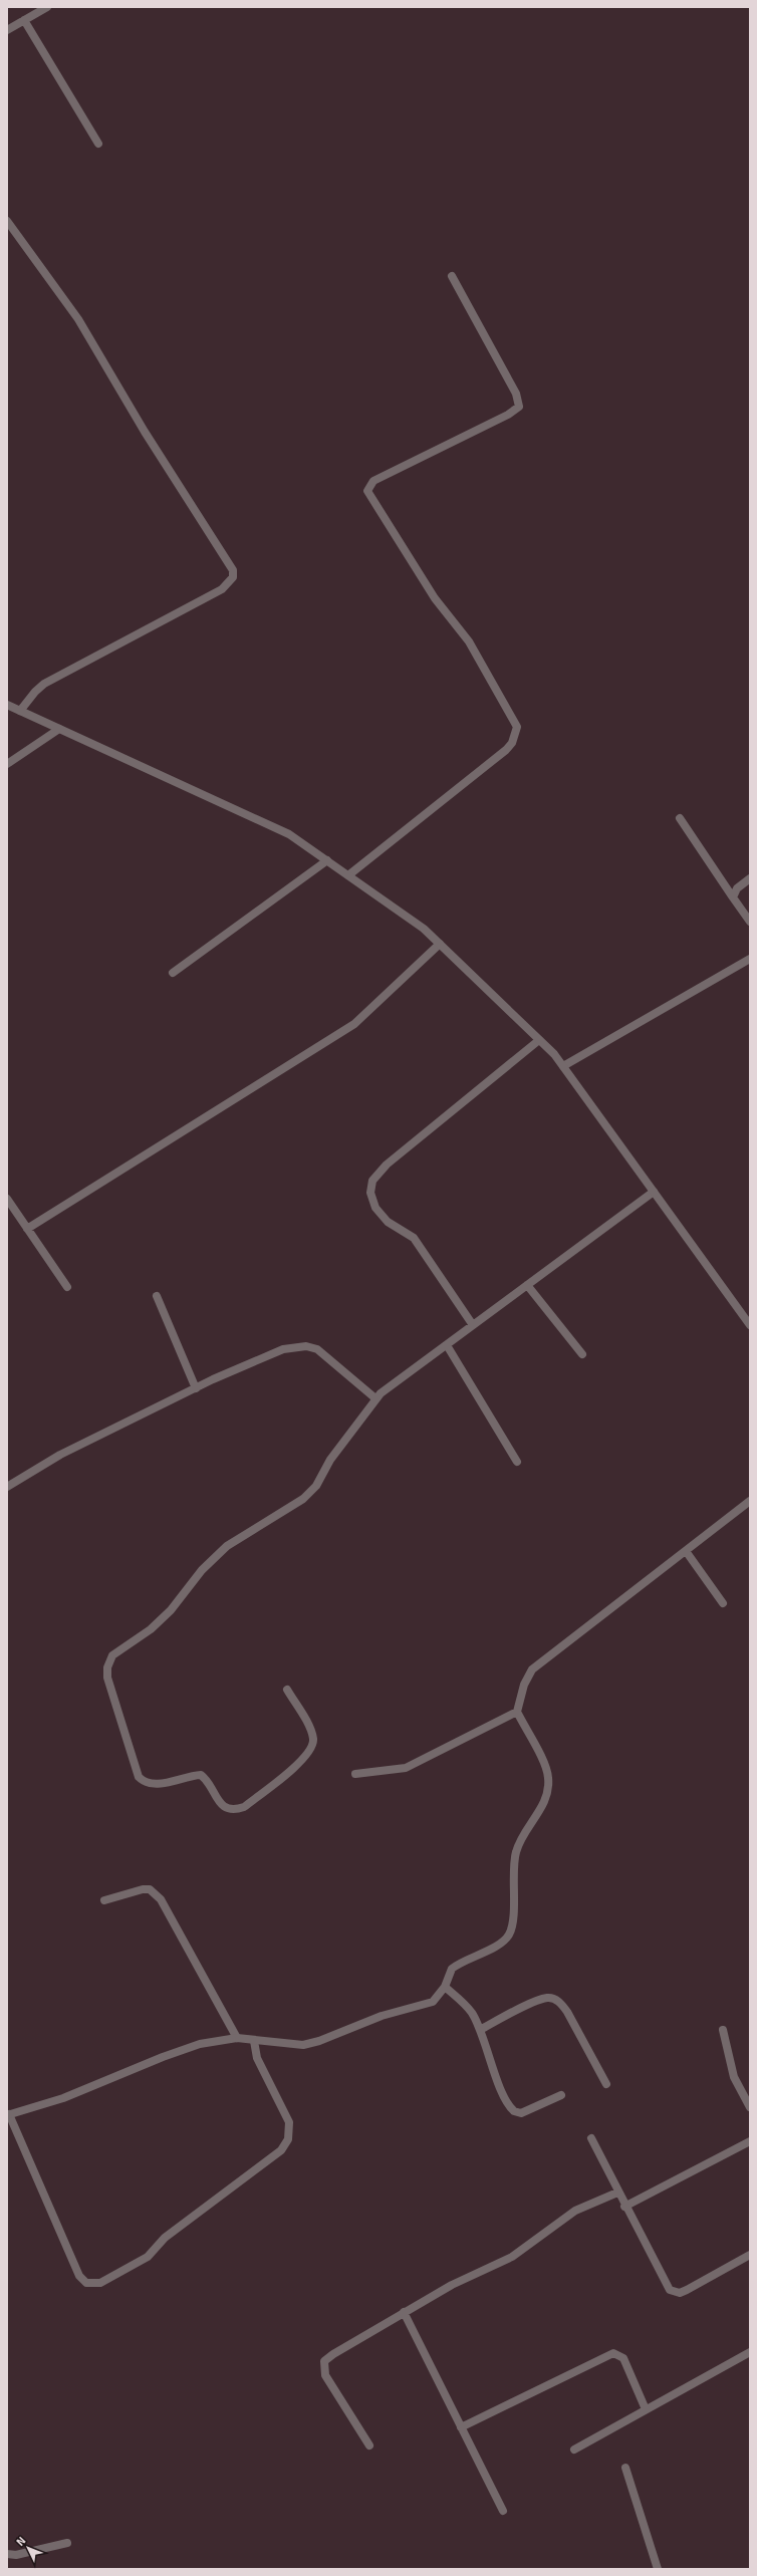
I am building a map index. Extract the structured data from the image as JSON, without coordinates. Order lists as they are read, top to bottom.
{
  "north": "top left"
}
